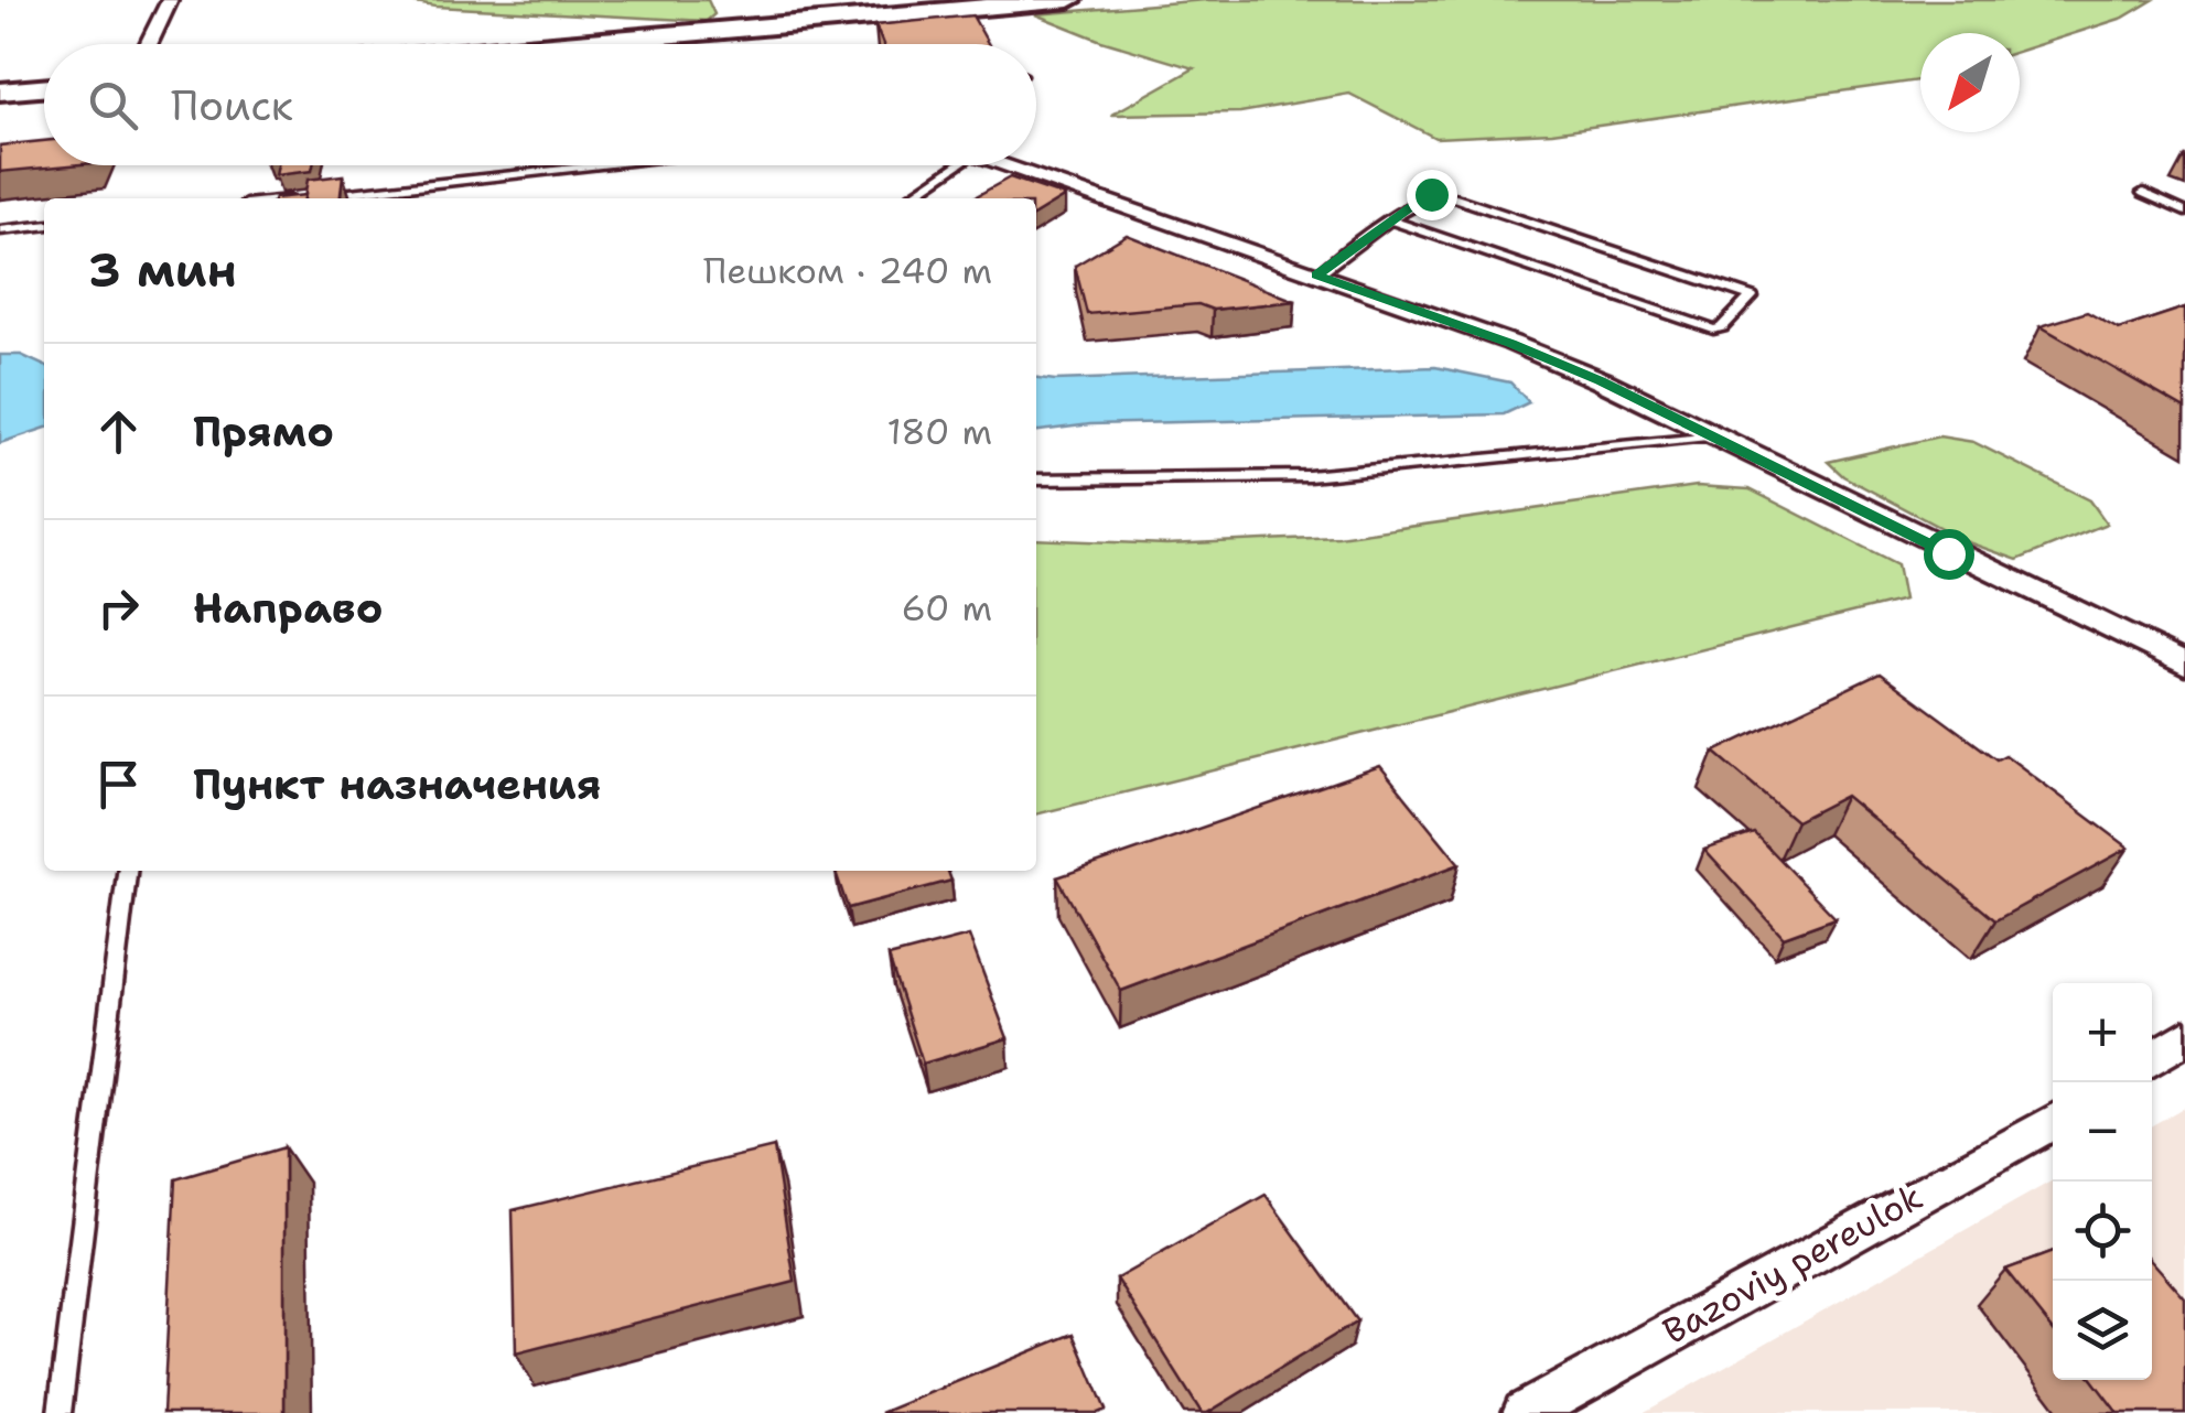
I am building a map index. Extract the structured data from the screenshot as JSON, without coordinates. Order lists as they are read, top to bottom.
{
  "streets": {
    "street": ["Bazoviy pereulok"]
  },
  "north": "bottom left",
  "page": {
    "search": "Поиск",
    "heading": ["3 мин", "Пешком · 240 m"],
    "list": [
      ["Прямо", "180 m"],
      ["Направо", "60 m"],
      "Пункт назначения"
    ],
    "map_buttons": ["+", "−"]
  }
}
